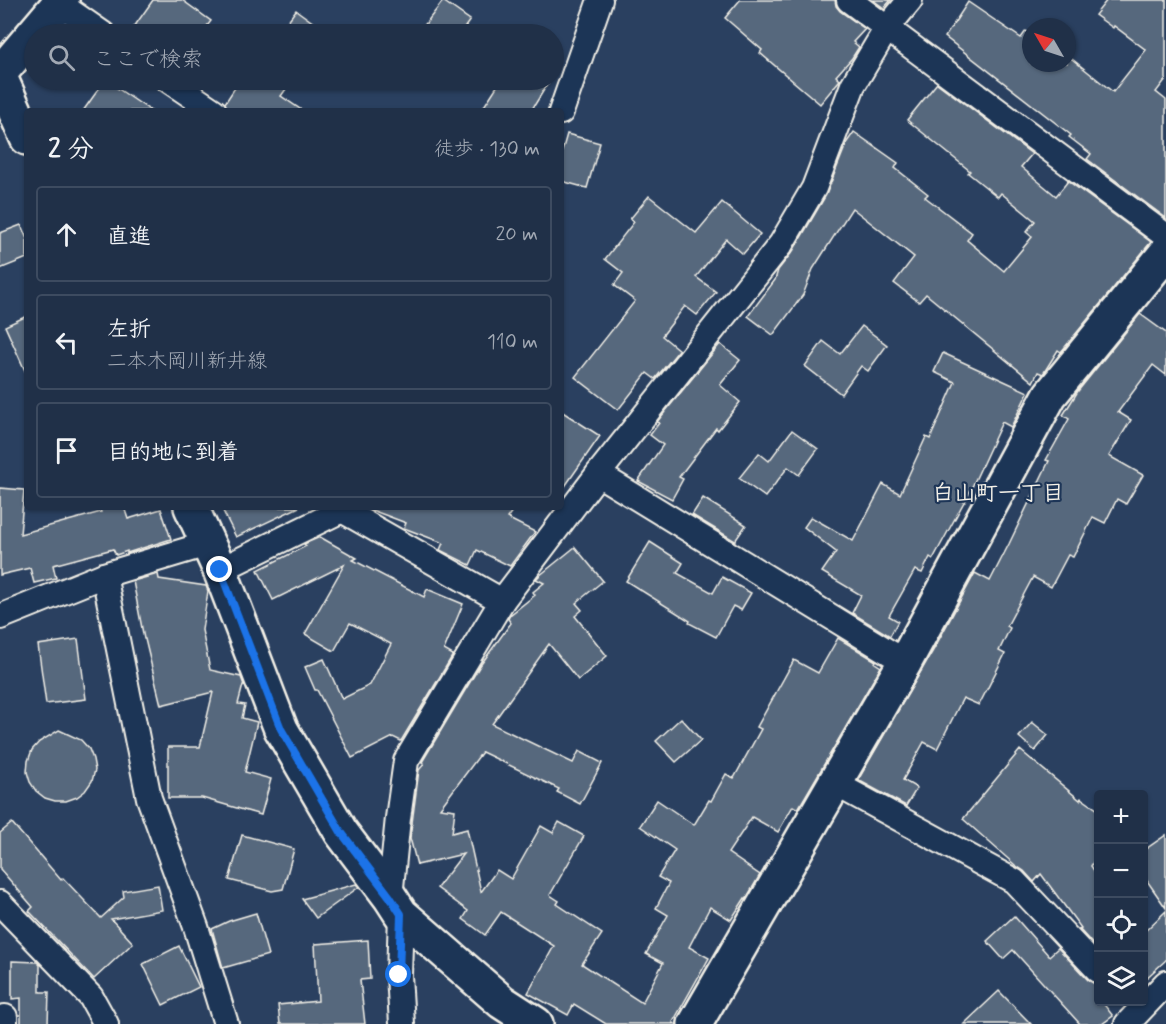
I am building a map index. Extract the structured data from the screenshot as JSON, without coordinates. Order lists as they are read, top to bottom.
{
  "districts": ["白山町一丁目"],
  "north": "top left",
  "page": {
    "search": "ここで検索",
    "heading": ["2 分", "徒歩 · 130 m"],
    "list": [
      ["直進", "20 m"],
      ["左折", "二本木岡川新井線", "110 m"],
      "目的地に到着"
    ],
    "map_buttons": ["+", "−"]
  }
}
